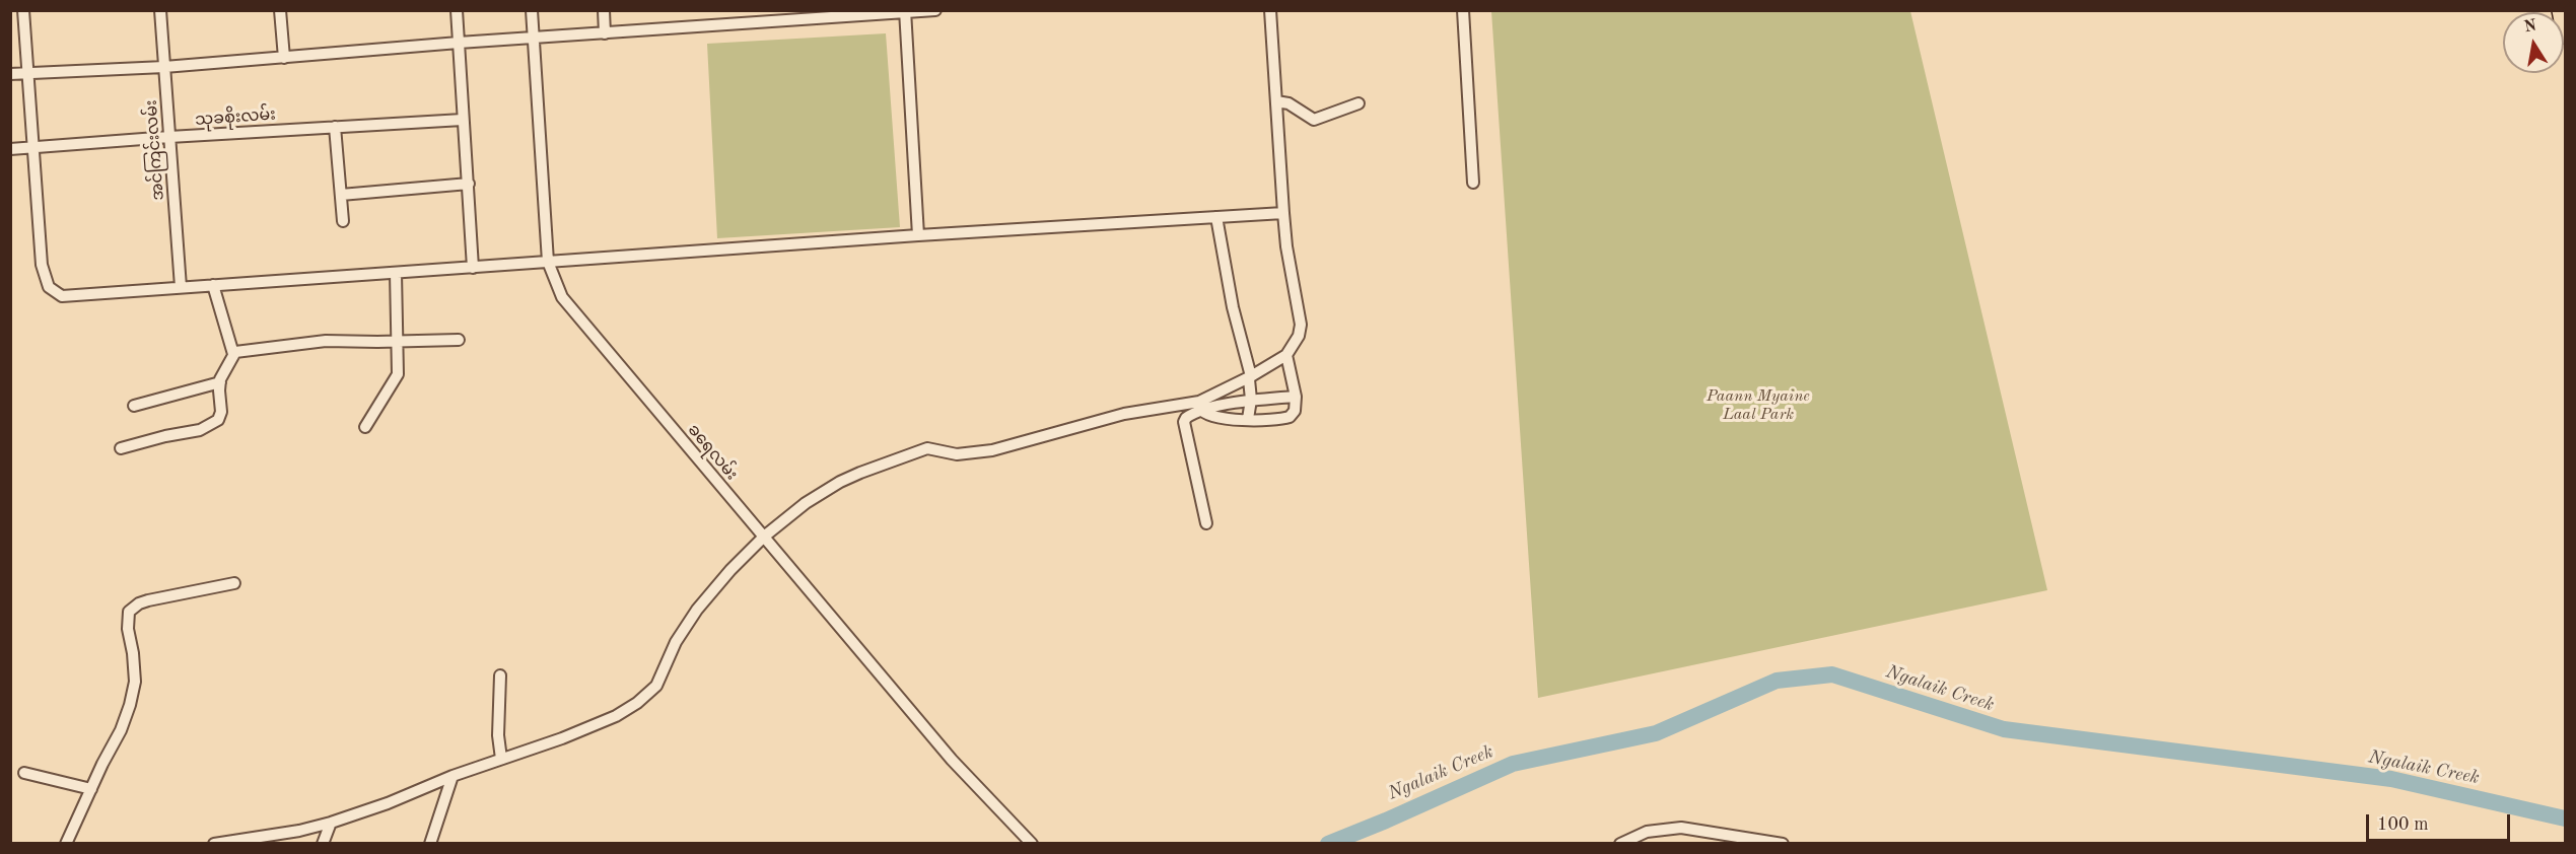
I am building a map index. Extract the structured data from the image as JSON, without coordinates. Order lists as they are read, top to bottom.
{
  "streets": {
    "street": ["သုခစိုးလမ်း", "အင်ကြင်းလမ်း", "ခရေလမ်း"]
  },
  "crossings": [
    ["သုခစိုးလမ်း", "အင်ကြင်းလမ်း"]
  ],
  "water": ["Ngalaik Creek"],
  "parks": ["Paann Myaine Laal Park"],
  "scale_bar": "100 m",
  "north": "top"
}
